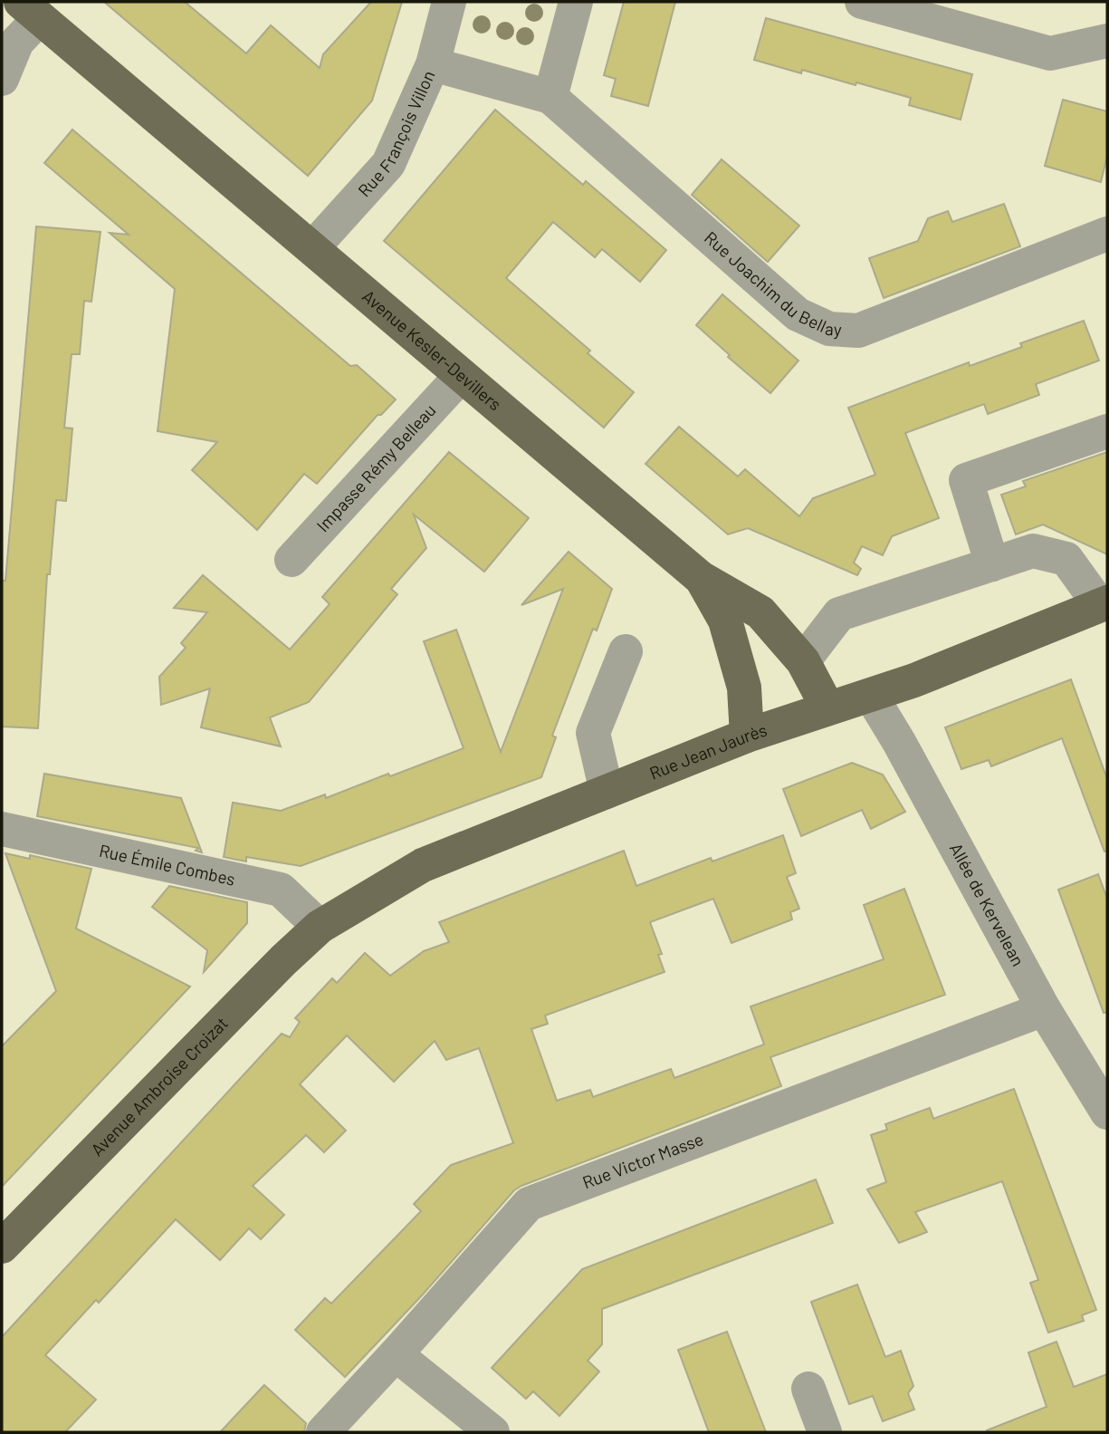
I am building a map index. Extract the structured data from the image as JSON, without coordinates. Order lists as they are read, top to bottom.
{
  "streets": {
    "main road": ["Avenue Kesler-Devillers", "Rue Jean Jaurès", "Avenue Ambroise Croizat"],
    "street": [
      "Rue François Villon",
      "Rue Joachim du Bellay",
      "Impasse Rémy Belleau",
      "Rue Émile Combes",
      "Allée de Kervelean",
      "Rue Victor Masse"
    ]
  },
  "crossings": [
    ["Rue François Villon", "Rue Joachim du Bellay"],
    ["Rue François Villon", "Avenue Kesler-Devillers"],
    ["Avenue Kesler-Devillers", "Impasse Rémy Belleau"],
    ["Avenue Kesler-Devillers", "Rue Jean Jaurès"],
    ["Rue Jean Jaurès", "Rue Émile Combes"],
    ["Rue Jean Jaurès", "Allée de Kervelean"],
    ["Rue Jean Jaurès", "Avenue Ambroise Croizat"],
    ["Rue Émile Combes", "Avenue Ambroise Croizat"],
    ["Allée de Kervelean", "Rue Victor Masse"]
  ]
}
